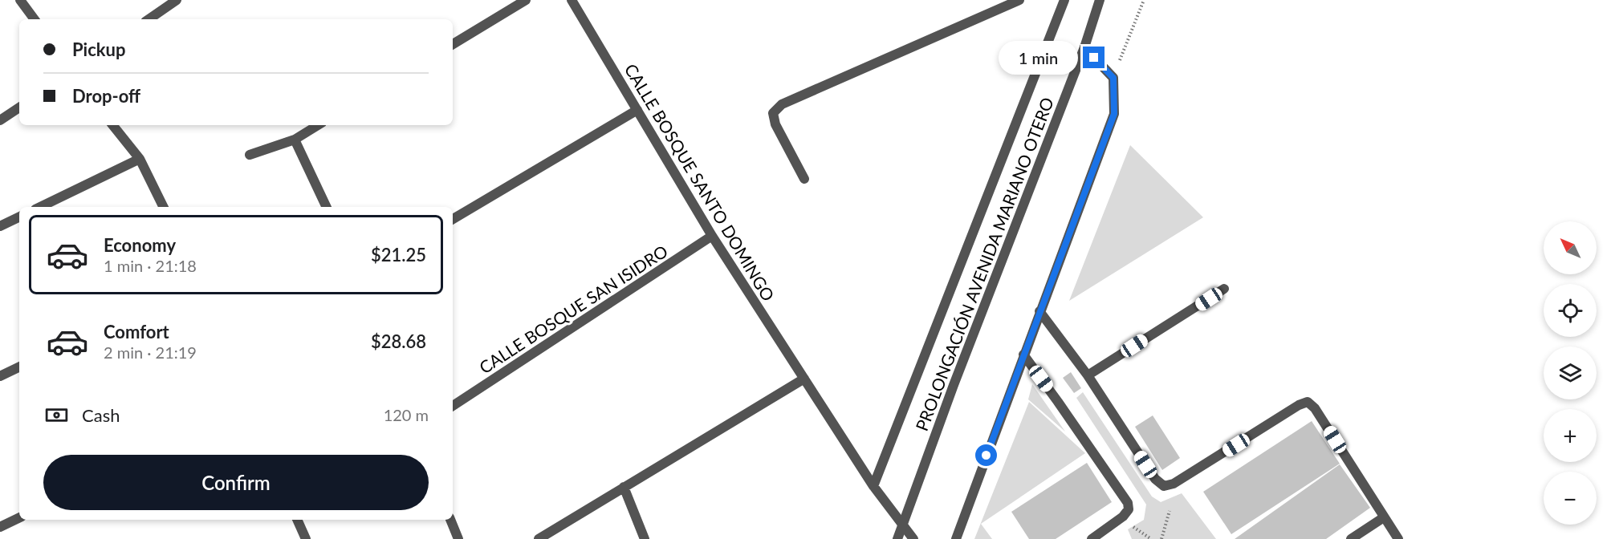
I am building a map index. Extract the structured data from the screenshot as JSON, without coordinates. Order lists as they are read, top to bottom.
{
  "streets": {
    "street": ["CALLE BOSQUE SANTO DOMINGO", "PROLONGACIÓN AVENIDA MARIANO OTERO", "CALLE BOSQUE SAN ISIDRO"]
  },
  "crossings": [
    ["CALLE BOSQUE SANTO DOMINGO", "PROLONGACIÓN AVENIDA MARIANO OTERO"],
    ["CALLE BOSQUE SANTO DOMINGO", "CALLE BOSQUE SAN ISIDRO"]
  ],
  "north": "top left",
  "page": {
    "banner": ["Pickup", "Drop-off"],
    "bubble": "1 min",
    "list": [
      {
        "name": "Economy",
        "note": "1 min · 21:18",
        "value": "$21.25"
      },
      {
        "name": "Comfort",
        "note": "2 min · 21:19",
        "value": "$28.68"
      }
    ],
    "map_buttons": ["+", "−"],
    "pay": ["Cash", "120 m"],
    "buttons": "Confirm"
  }
}
